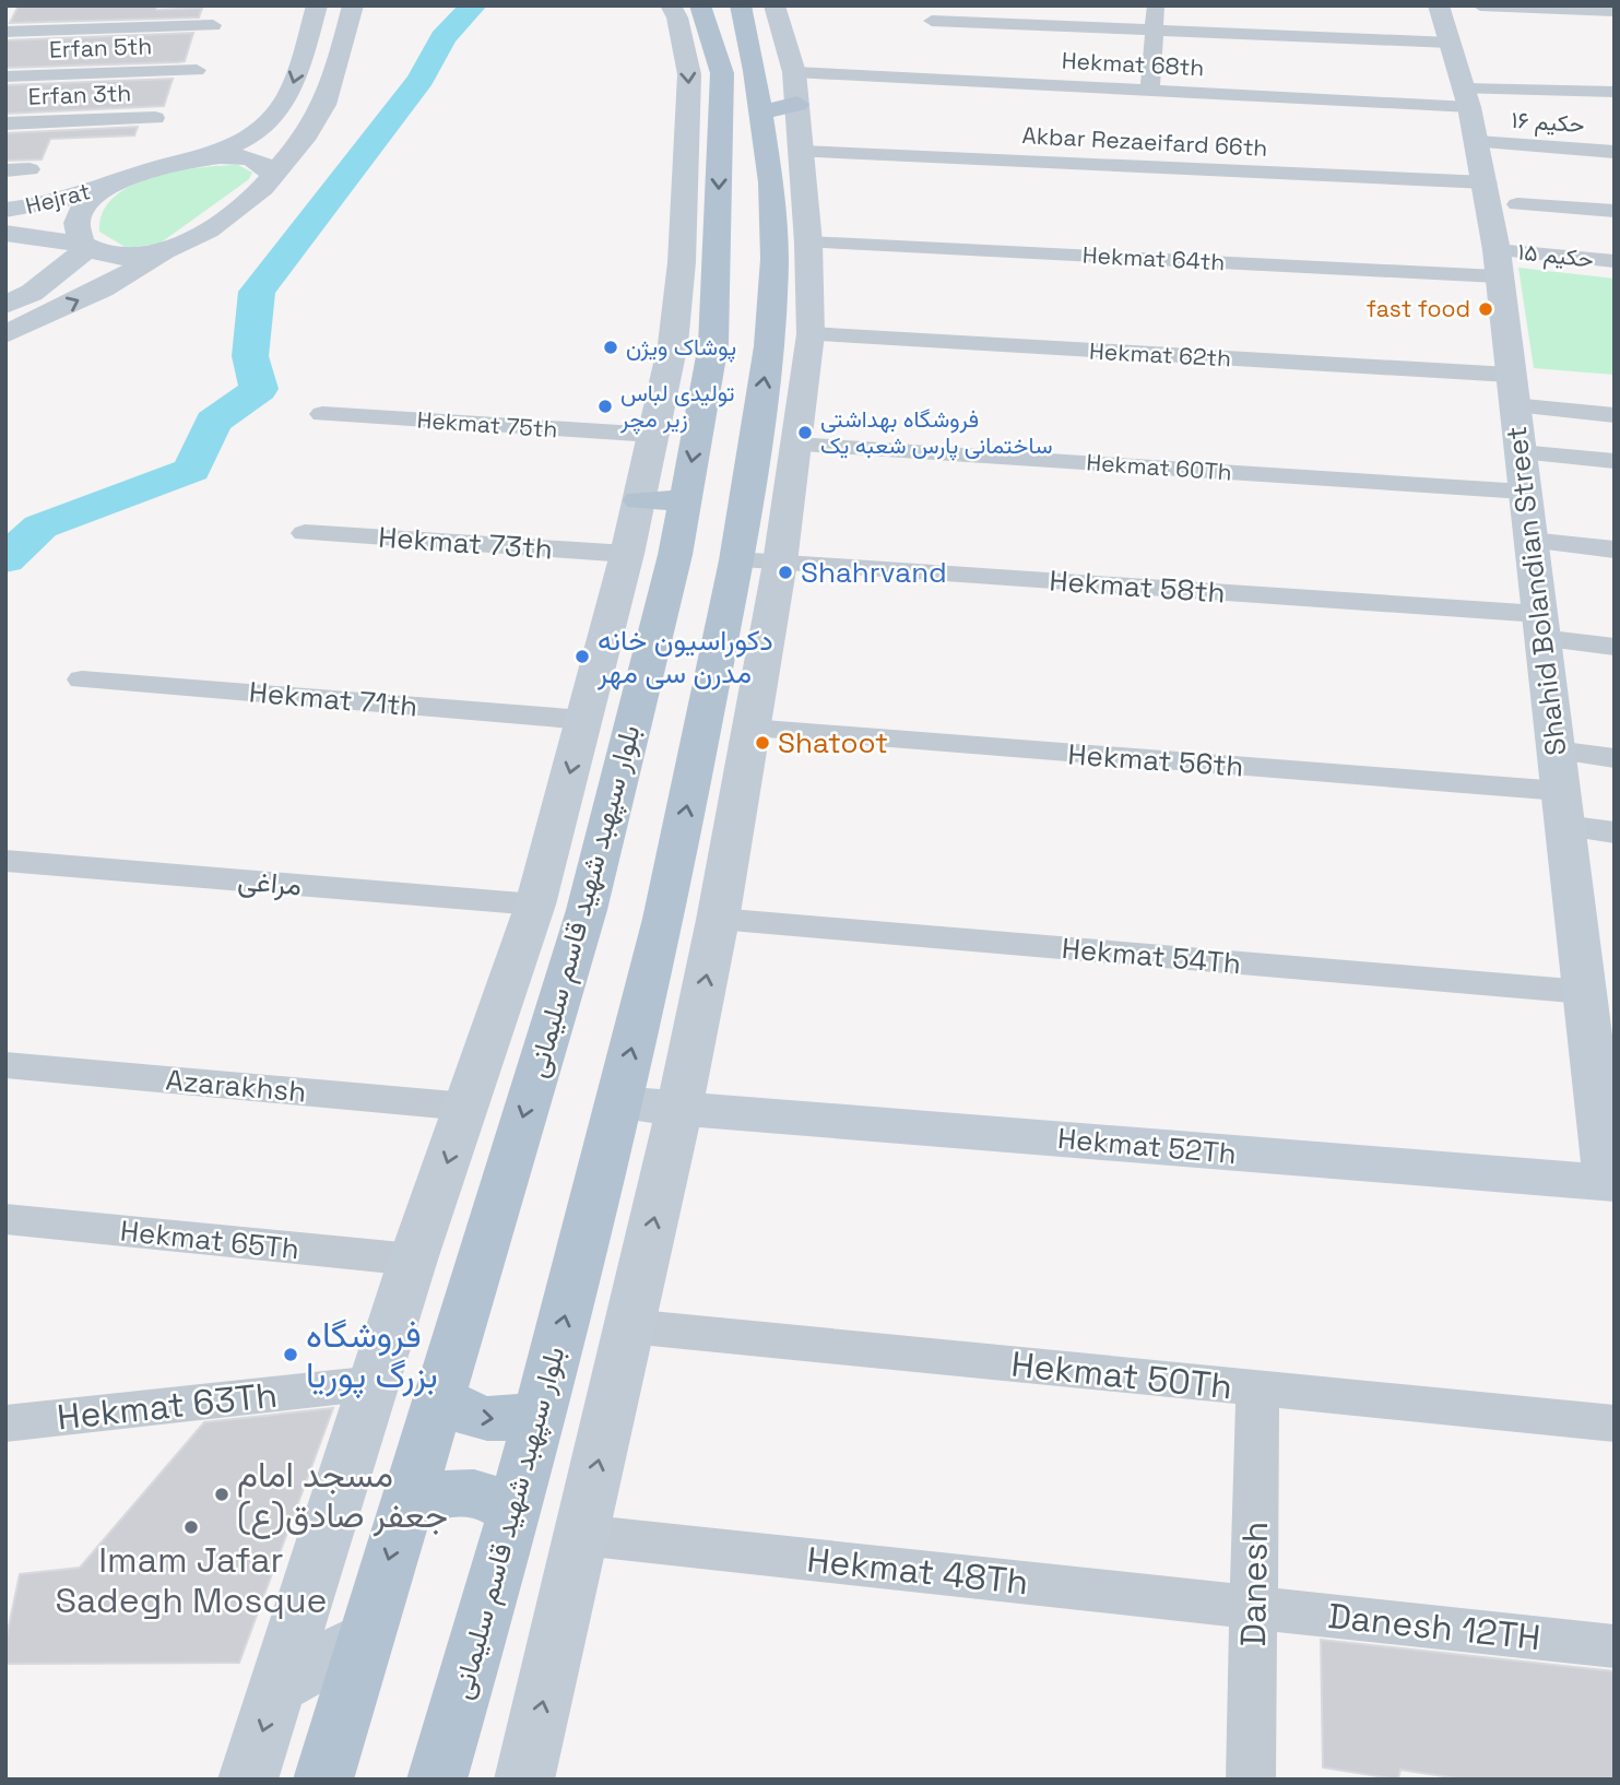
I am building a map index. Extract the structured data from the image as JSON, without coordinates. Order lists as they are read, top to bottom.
{
  "streets": {
    "main road": ["بلوار سپهبد شهید قاسم سلیمانی"],
    "street": [
      "Erfan 5th",
      "Hekmat 68th",
      "Erfan 3th",
      "حکیم ۱۶",
      "Akbar Rezaeifard 66th",
      "Hejrat",
      "حکیم ۱۵",
      "Hekmat 64th",
      "Hekmat 62th",
      "Hekmat 75th",
      "Hekmat 60Th",
      "Hekmat 73th",
      "Hekmat 58th",
      "Shahid Bolandian Street",
      "Hekmat 71th",
      "Hekmat 56th",
      "مراغی",
      "Hekmat 54Th",
      "Azarakhsh",
      "Hekmat 52Th",
      "Hekmat 65Th",
      "Hekmat 50Th",
      "Hekmat 63Th",
      "Hekmat 48Th",
      "Danesh",
      "Danesh 12TH"
    ]
  },
  "crossings": [
    ["Hekmat 68th", "Shahid Bolandian Street"],
    ["Hekmat 68th", "بلوار سپهبد شهید قاسم سلیمانی"],
    ["حکیم ۱۶", "Shahid Bolandian Street"],
    ["Akbar Rezaeifard 66th", "Shahid Bolandian Street"],
    ["حکیم ۱۵", "Hekmat 64th"],
    ["حکیم ۱۵", "Shahid Bolandian Street"],
    ["Hekmat 64th", "Shahid Bolandian Street"],
    ["Hekmat 64th", "بلوار سپهبد شهید قاسم سلیمانی"],
    ["Hekmat 62th", "Shahid Bolandian Street"],
    ["Hekmat 60Th", "Shahid Bolandian Street"],
    ["Hekmat 58th", "Shahid Bolandian Street"],
    ["Hekmat 58th", "بلوار سپهبد شهید قاسم سلیمانی"],
    ["Shahid Bolandian Street", "Hekmat 56th"],
    ["Shahid Bolandian Street", "Hekmat 54Th"],
    ["Shahid Bolandian Street", "Hekmat 52Th"],
    ["بلوار سپهبد شهید قاسم سلیمانی", "Hekmat 52Th"],
    ["Hekmat 50Th", "Danesh"],
    ["Hekmat 48Th", "Danesh"],
    ["Hekmat 48Th", "Danesh 12TH"],
    ["Danesh", "Danesh 12TH"]
  ],
  "places": [
    "fast food",
    "پوشاک ویژن",
    "تولیدی لباس زیر مچر",
    "فروشگاه بهداشتی ساختمانی پارس شعبه یک",
    "Shahrvand",
    "دکوراسیون خانه مدرن سی مهر",
    "Shatoot",
    "فروشگاه بزرگ پوریا",
    "مسجد امام جعفر صادق(ع)",
    "Imam Jafar Sadegh Mosque"
  ]
}
